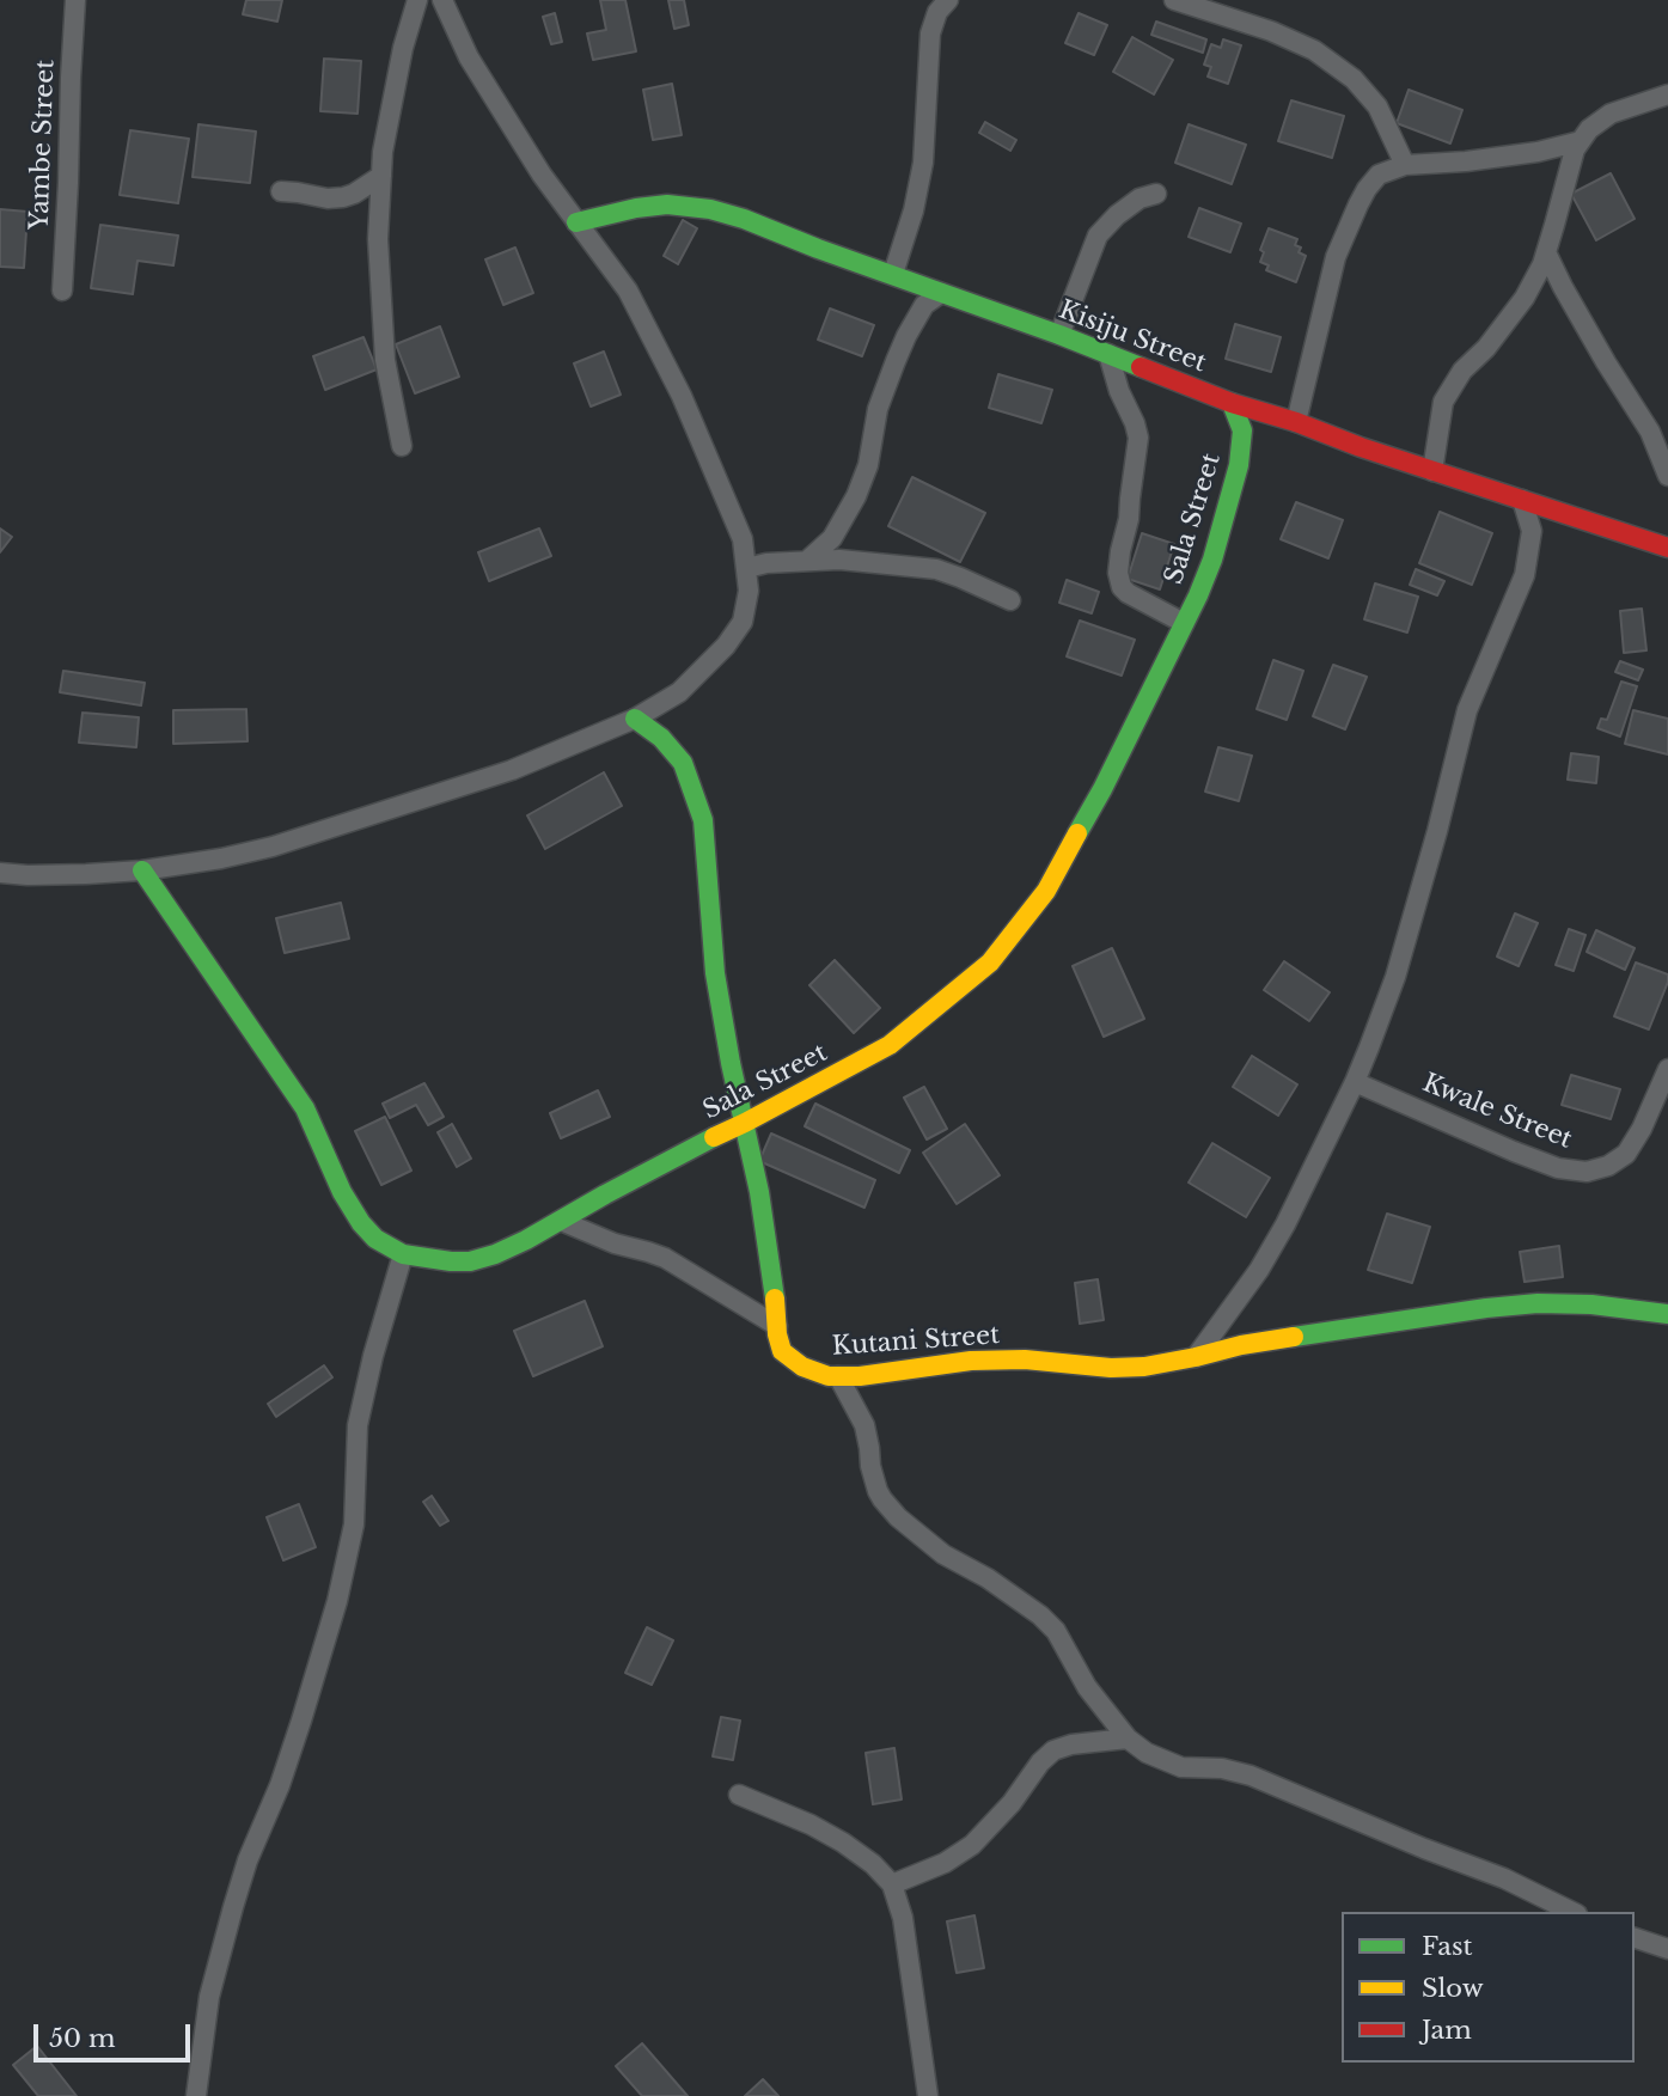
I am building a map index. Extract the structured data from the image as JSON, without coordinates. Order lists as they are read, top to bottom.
{
  "streets": {
    "street": [
      "Yambe Street",
      "Kisiju Street",
      "Sala Street",
      "Kwale Street",
      "Kutani Street"
    ]
  },
  "crossings": [
    ["Kisiju Street", "Sala Street"],
    ["Sala Street", "Kutani Street"]
  ],
  "legend": ["Fast", "Slow", "Jam"],
  "scale_bar": "50 m"
}
